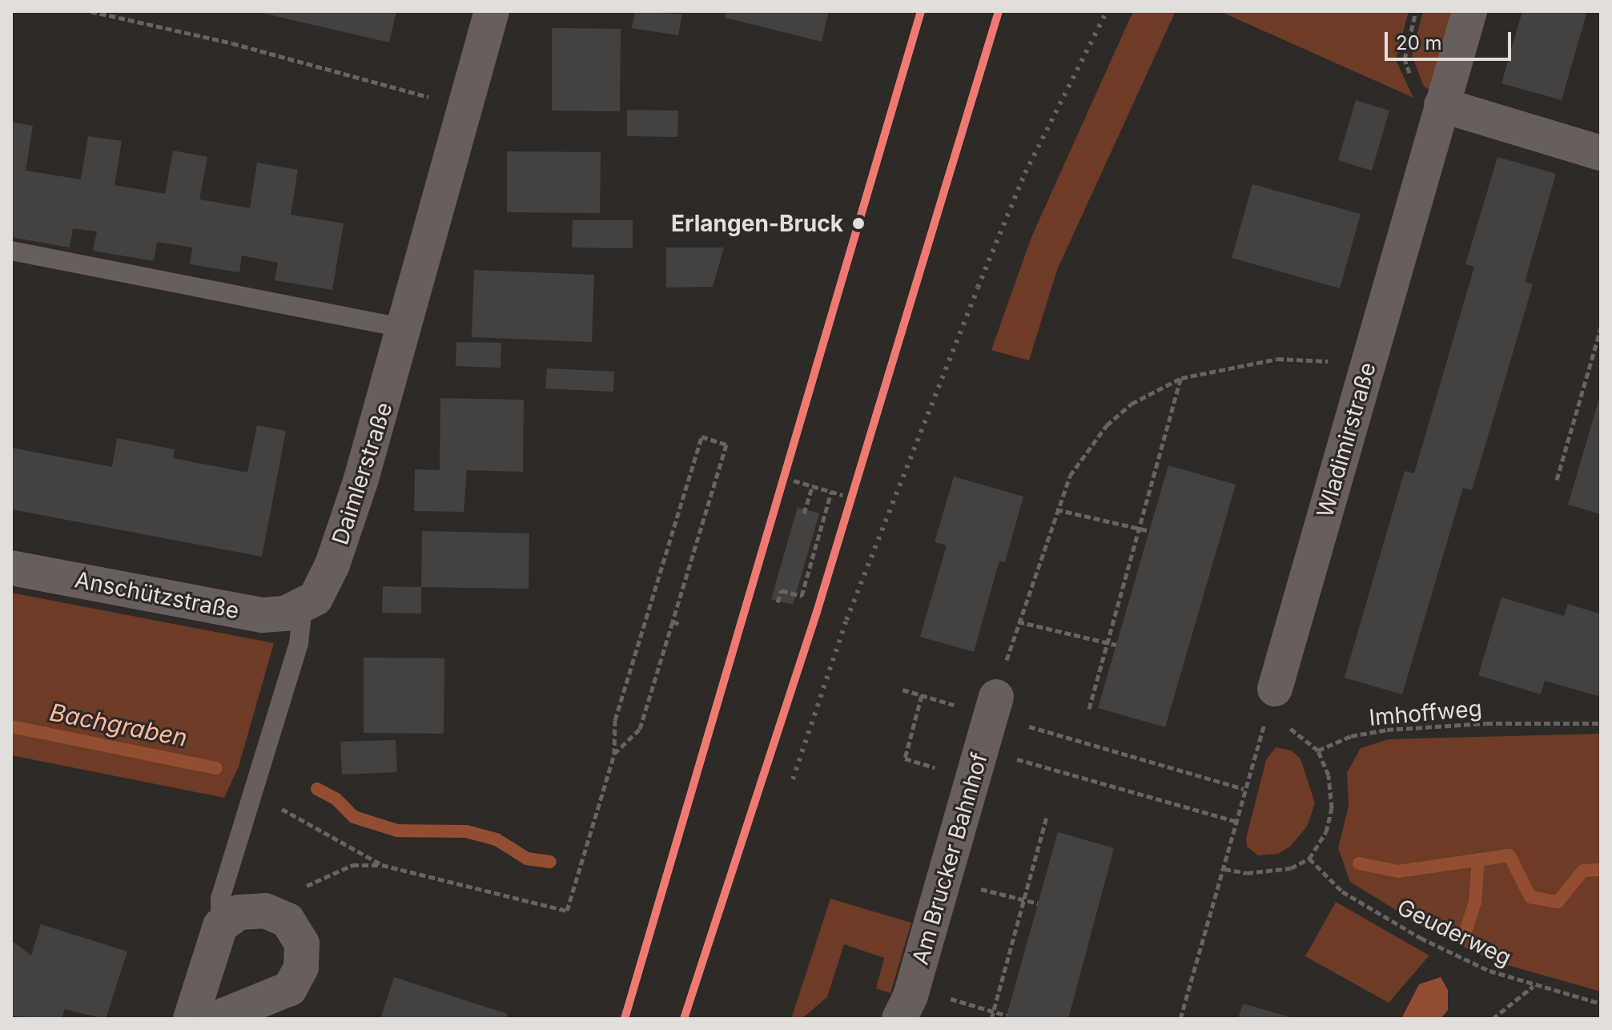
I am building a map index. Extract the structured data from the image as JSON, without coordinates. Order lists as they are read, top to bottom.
{
  "streets": {
    "street": [
      "Wladimirstraße",
      "Daimlerstraße",
      "Anschützstraße",
      "Am Brucker Bahnhof"
    ],
    "path": ["Imhoffweg", "Geuderweg"]
  },
  "crossings": [
    ["Daimlerstraße", "Anschützstraße"]
  ],
  "water": ["Bachgraben"],
  "places": ["Erlangen-Bruck"],
  "scale_bar": "20 m"
}
